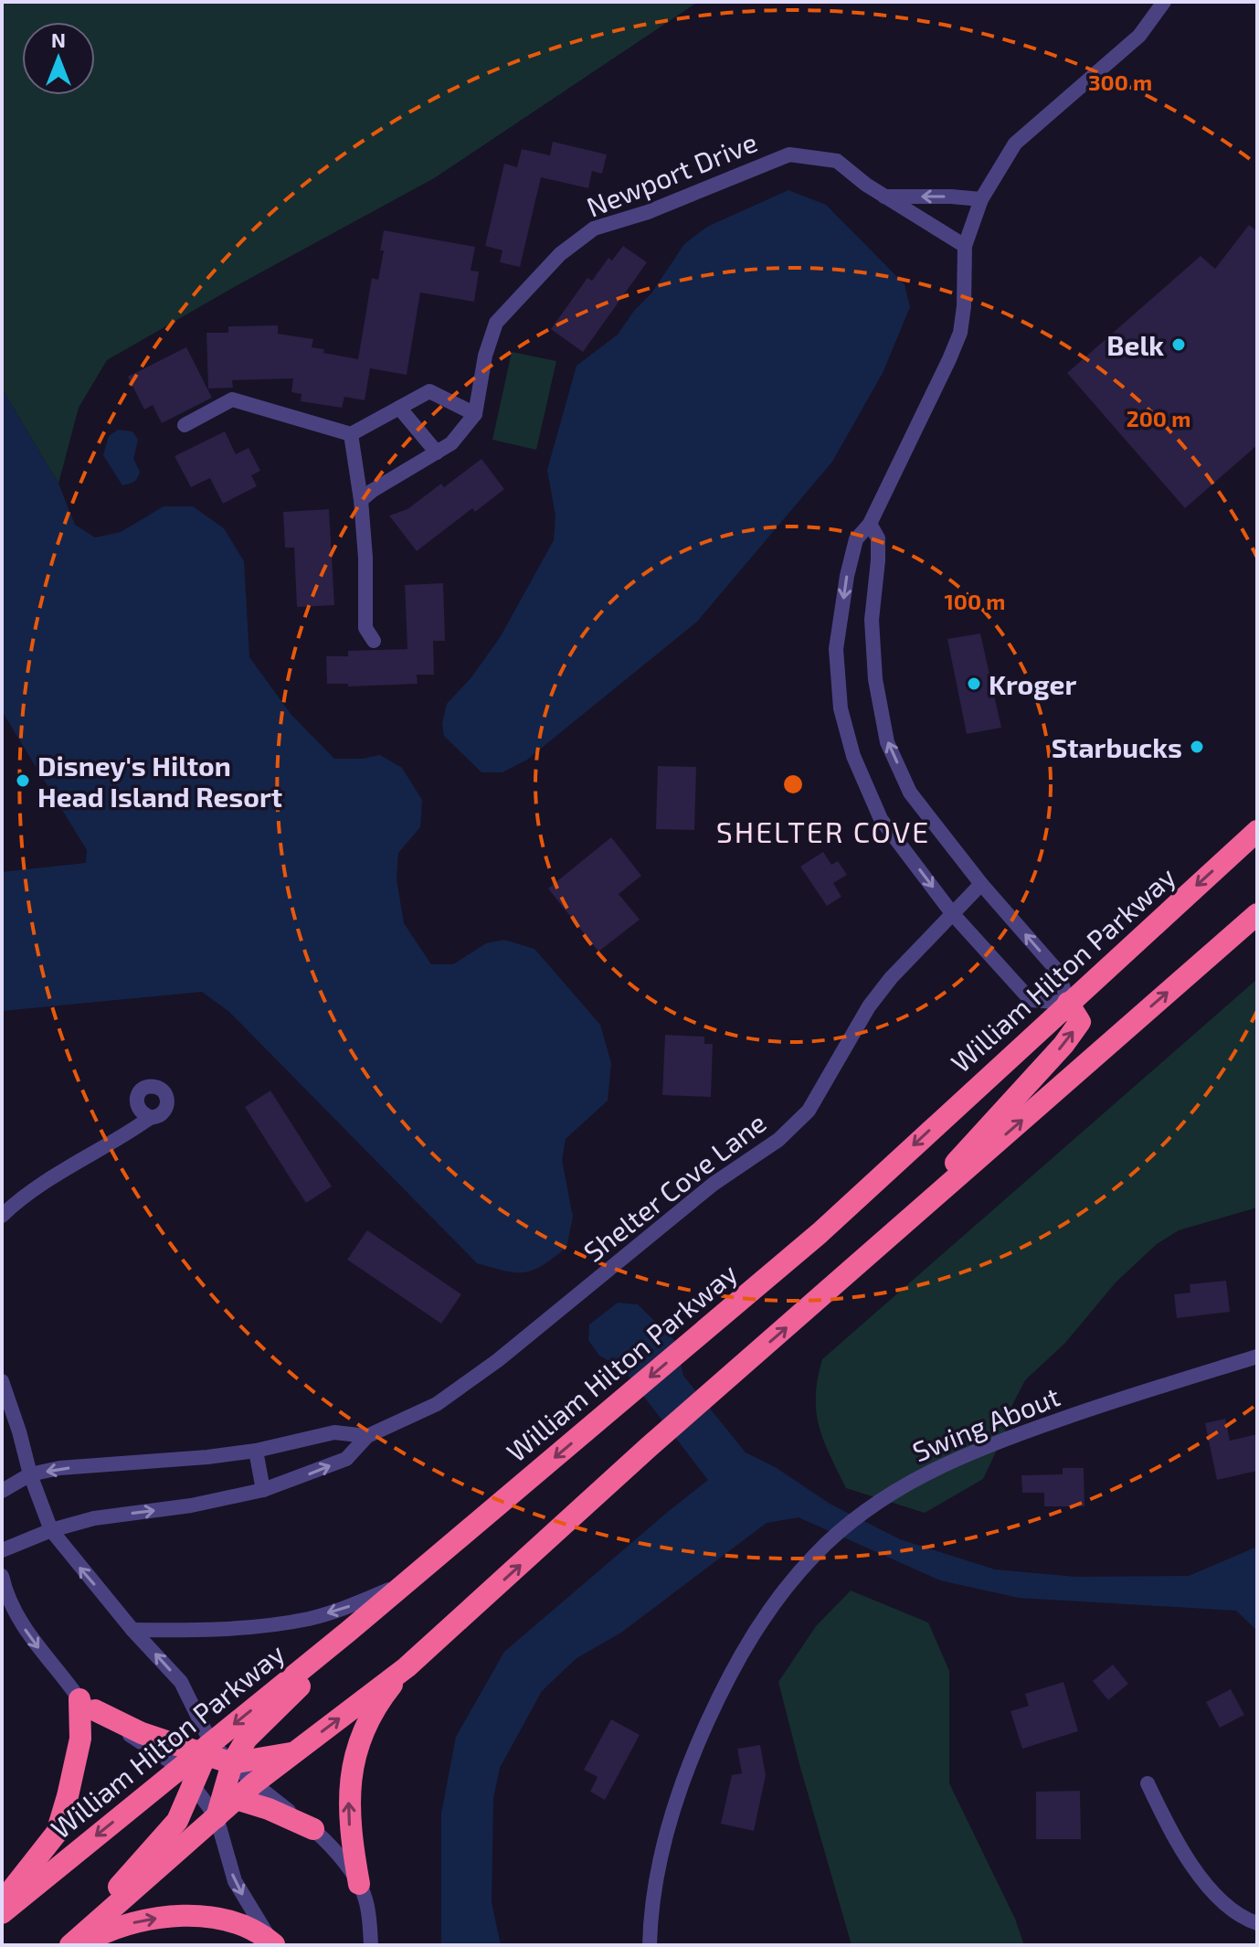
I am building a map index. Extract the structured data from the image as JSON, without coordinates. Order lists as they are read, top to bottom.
{
  "streets": {
    "highway": ["William Hilton Parkway"],
    "street": ["Newport Drive", "Shelter Cove Lane", "Swing About"]
  },
  "districts": ["SHELTER COVE"],
  "places": [
    "Belk",
    "Kroger",
    "Starbucks",
    "Disney's Hilton Head Island Resort"
  ],
  "north": "top",
  "rings": ["300 m", "200 m", "100 m"]
}
